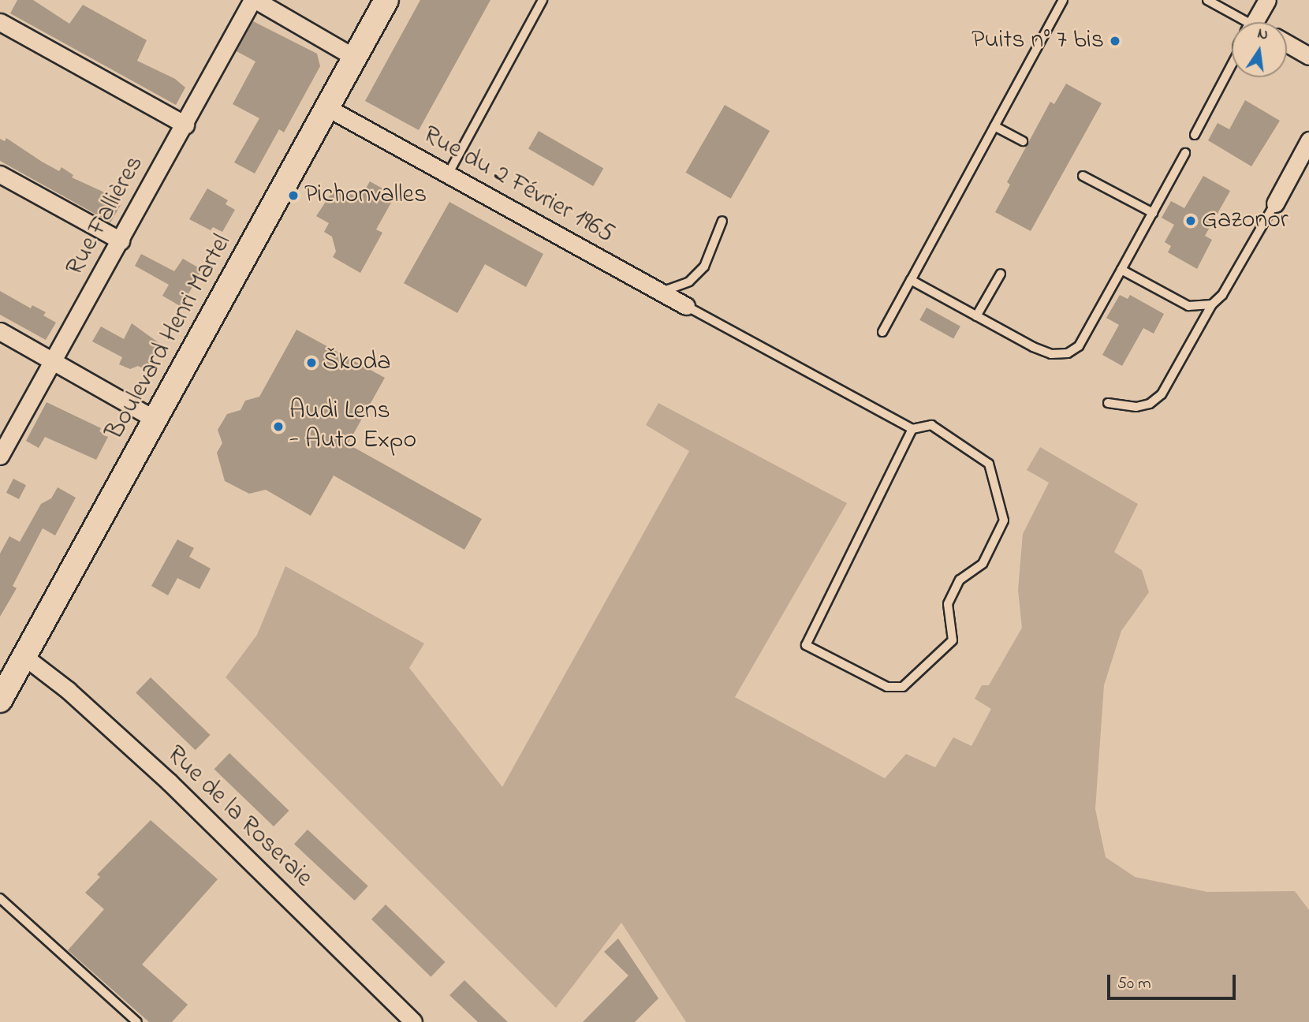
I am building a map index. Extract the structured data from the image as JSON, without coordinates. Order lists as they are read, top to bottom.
{
  "streets": {
    "street": [
      "Rue du 2 Février 1965",
      "Rue Fallières",
      "Boulevard Henri Martel",
      "Rue de la Roseraie"
    ]
  },
  "crossings": [
    ["Rue du 2 Février 1965", "Boulevard Henri Martel"],
    ["Boulevard Henri Martel", "Rue de la Roseraie"]
  ],
  "places": [
    "Puits n° 7 bis",
    "Pichonvalles",
    "Gazonor",
    "Škoda",
    "Audi Lens - Auto Expo"
  ],
  "scale_bar": "50 m",
  "north": "top"
}
